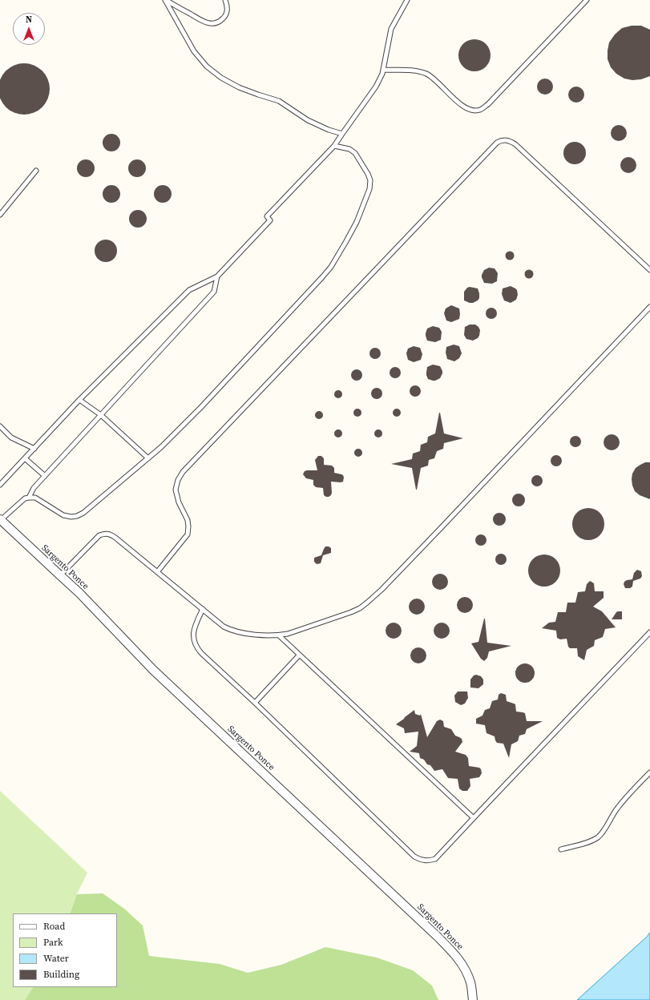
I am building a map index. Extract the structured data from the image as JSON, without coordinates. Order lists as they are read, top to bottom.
{
  "streets": {
    "street": ["Sargento Ponce"]
  },
  "legend": [
    "Road",
    "Park",
    "Water",
    "Building"
  ],
  "north": "top"
}
